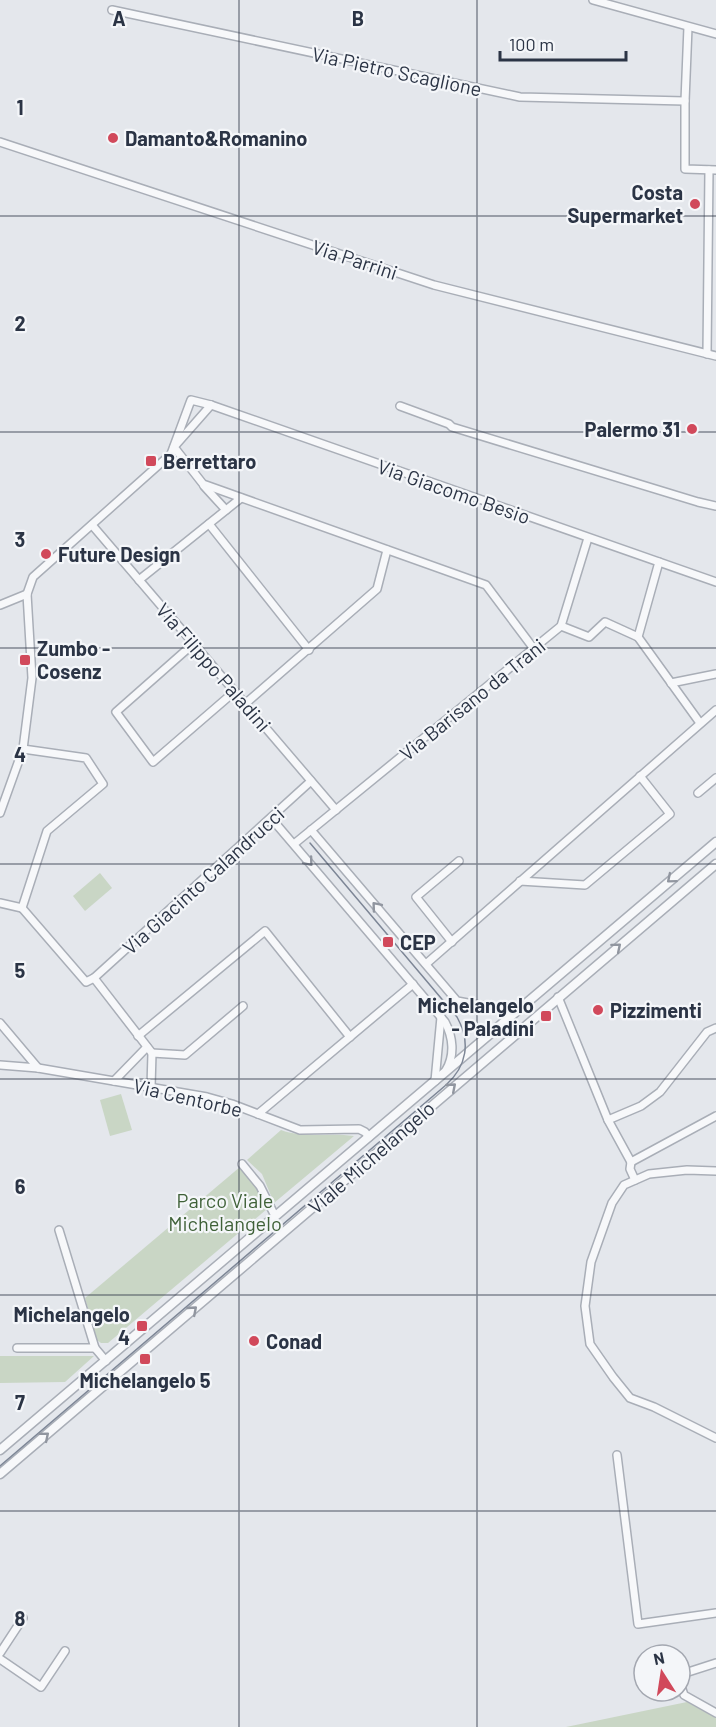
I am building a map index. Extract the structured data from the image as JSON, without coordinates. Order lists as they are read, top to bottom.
{
  "streets": {
    "street": [
      "Via Pietro Scaglione",
      "Via Parrini",
      "Via Giacomo Besio",
      "Via Filippo Paladini",
      "Via Barisano da Trani",
      "Via Giacinto Calandrucci",
      "Via Centorbe",
      "Viale Michelangelo"
    ]
  },
  "crossings": [
    ["Via Giacomo Besio", "Via Barisano da Trani"],
    ["Via Filippo Paladini", "Via Barisano da Trani"],
    ["Via Filippo Paladini", "Via Giacinto Calandrucci"],
    ["Via Centorbe", "Viale Michelangelo"]
  ],
  "parks": ["Parco Viale Michelangelo"],
  "places": {
    "other": [
      "Damanto&Romanino",
      "Costa Supermarket",
      "Palermo 31",
      "Future Design",
      "Pizzimenti",
      "Conad"
    ],
    "transit": [
      "Berrettaro",
      "Zumbo - Cosenz",
      "CEP",
      "Michelangelo - Paladini",
      "Michelangelo 4",
      "Michelangelo 5"
    ]
  },
  "scale_bar": "100 m",
  "north": "top",
  "grid": {
    "columns": ["A", "B"],
    "rows": [
      "1",
      "2",
      "3",
      "4",
      "5",
      "6",
      "7",
      "8"
    ]
  }
}
